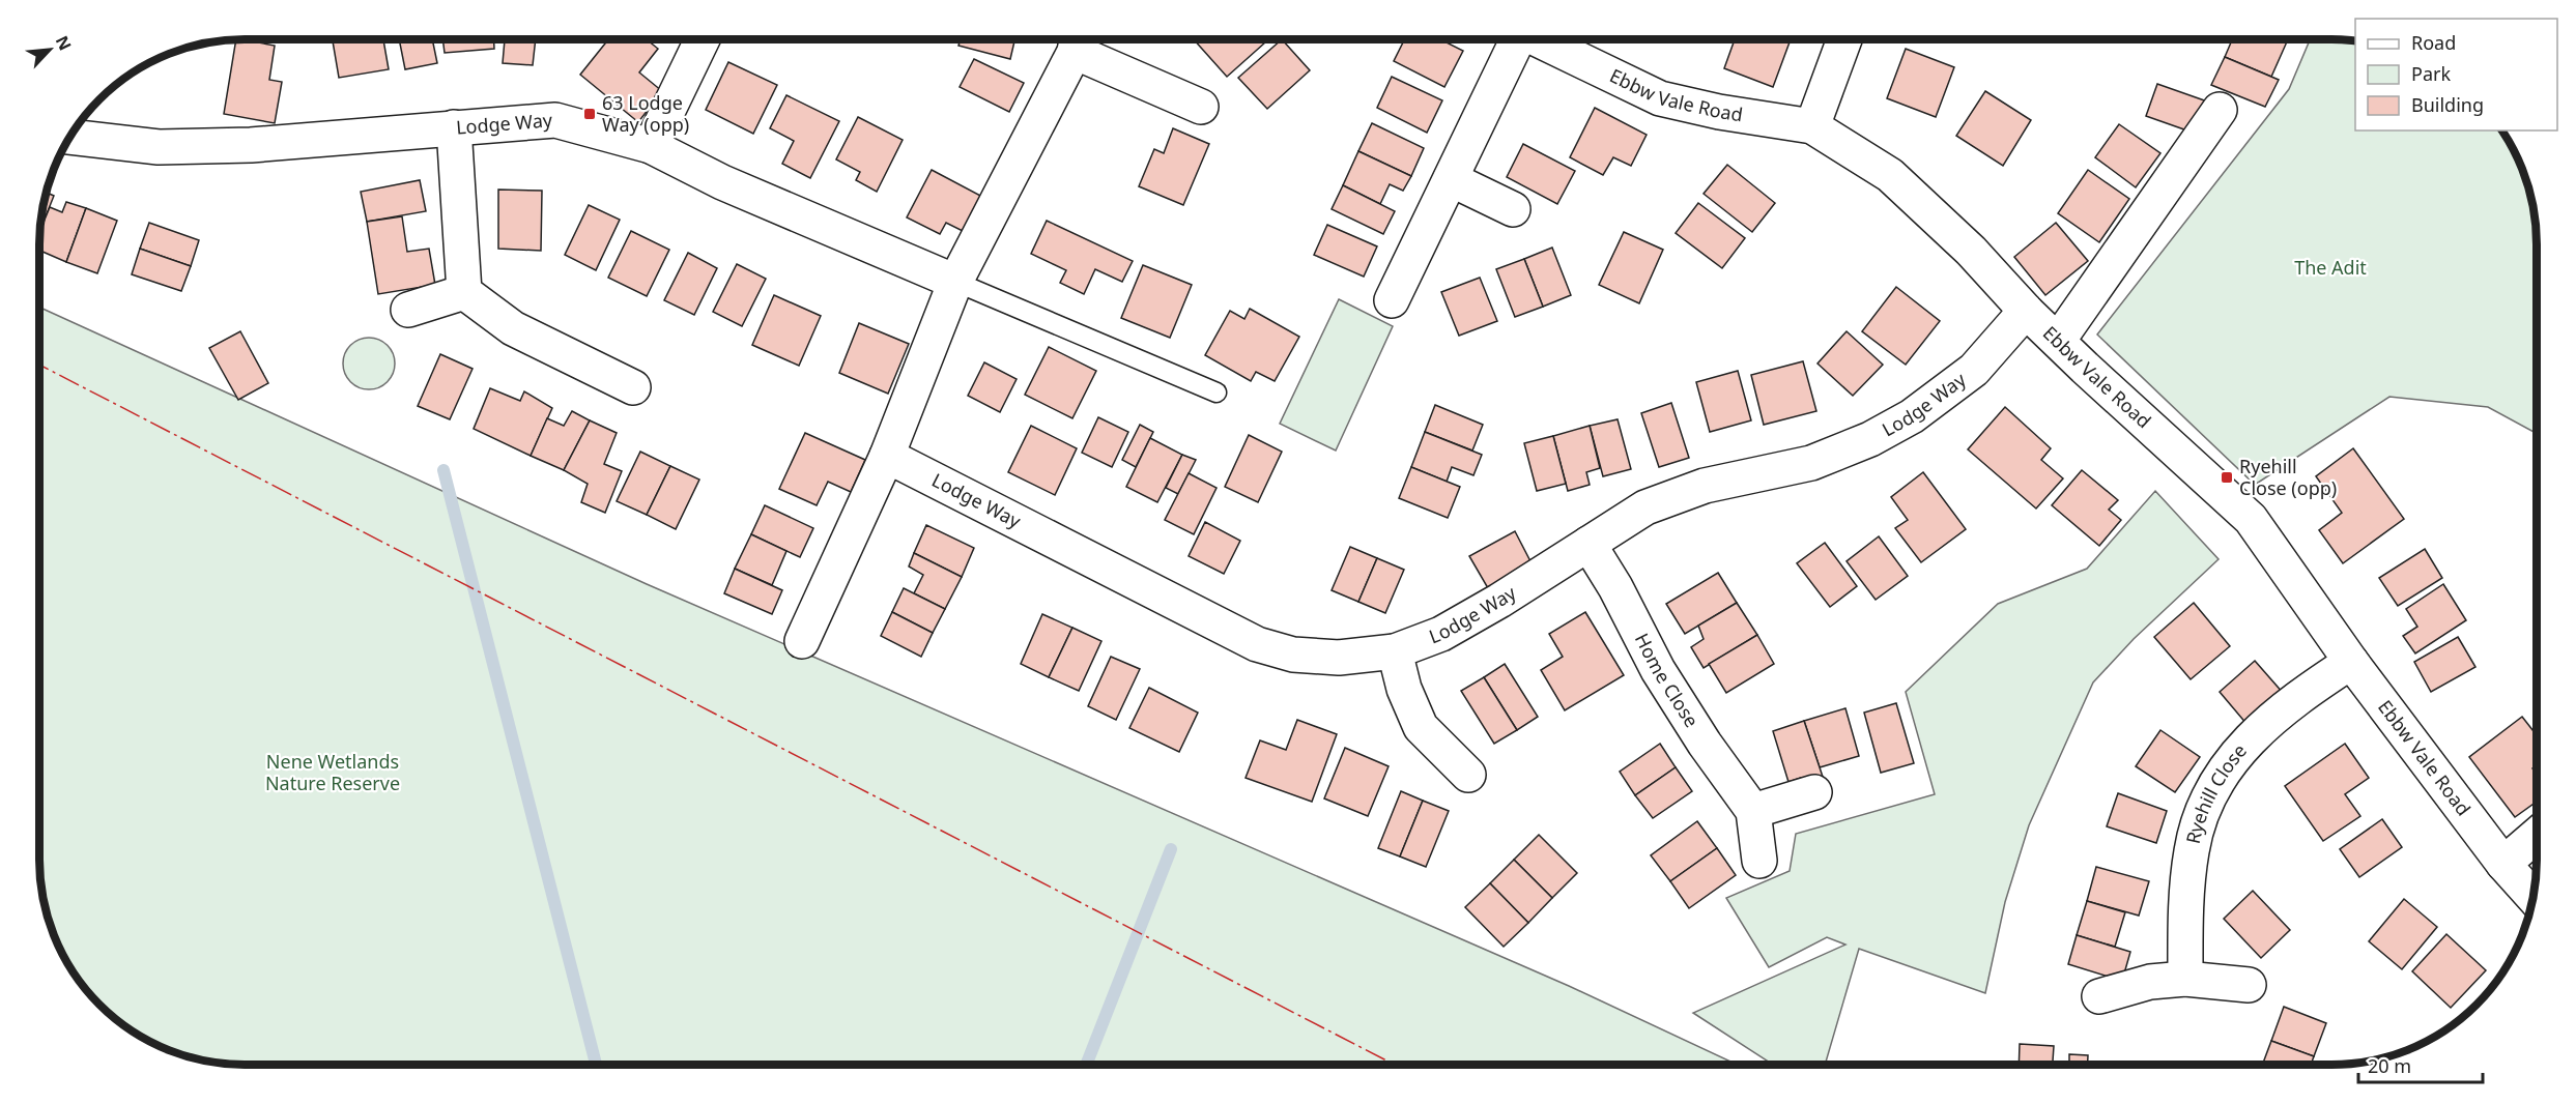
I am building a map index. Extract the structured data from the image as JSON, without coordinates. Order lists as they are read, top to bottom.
{
  "streets": {
    "street": [
      "Ebbw Vale Road",
      "Lodge Way",
      "Home Close",
      "Ryehill Close"
    ]
  },
  "crossings": [
    ["Ebbw Vale Road", "Lodge Way"],
    ["Ebbw Vale Road", "Ryehill Close"],
    ["Lodge Way", "Home Close"]
  ],
  "parks": ["The Adit", "Nene Wetlands Nature Reserve"],
  "places": {
    "transit": ["63 Lodge Way (opp)", "Ryehill Close (opp)"]
  },
  "legend": ["Road", "Park", "Building"],
  "scale_bar": "20 m",
  "north": "top right"
}
